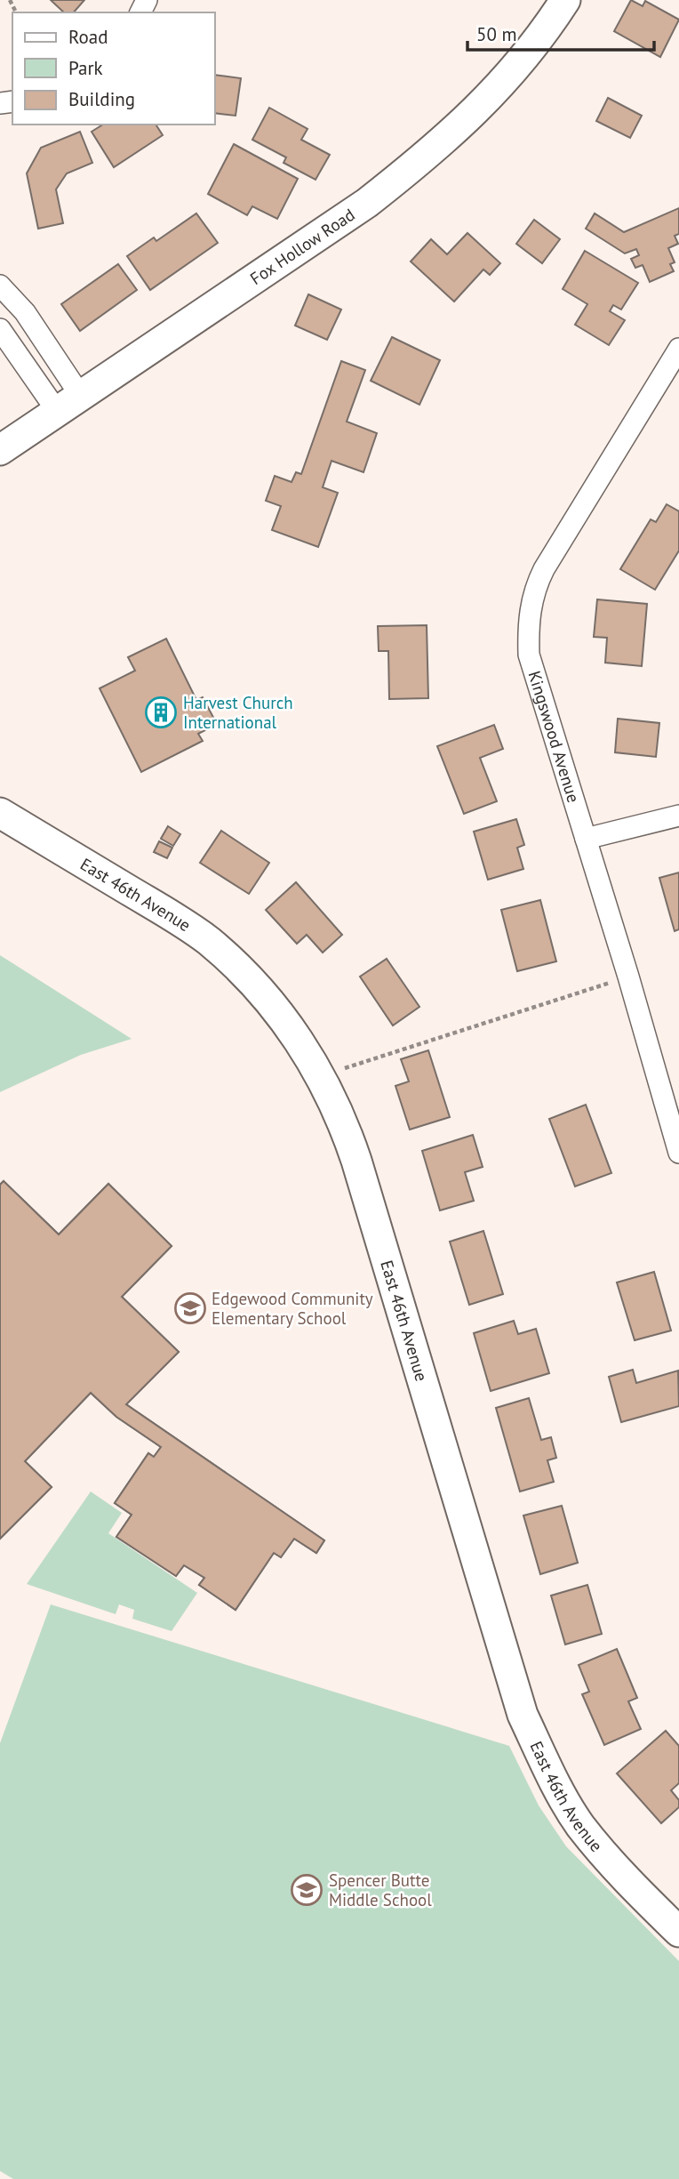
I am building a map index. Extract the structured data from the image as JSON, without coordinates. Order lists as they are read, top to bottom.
{
  "streets": {
    "street": ["Fox Hollow Road", "Kingswood Avenue", "East 46th Avenue"]
  },
  "places": {
    "building": ["Harvest Church International"],
    "school or university": ["Edgewood Community Elementary School", "Spencer Butte Middle School"]
  },
  "legend": ["Road", "Park", "Building"],
  "scale_bar": "50 m"
}
